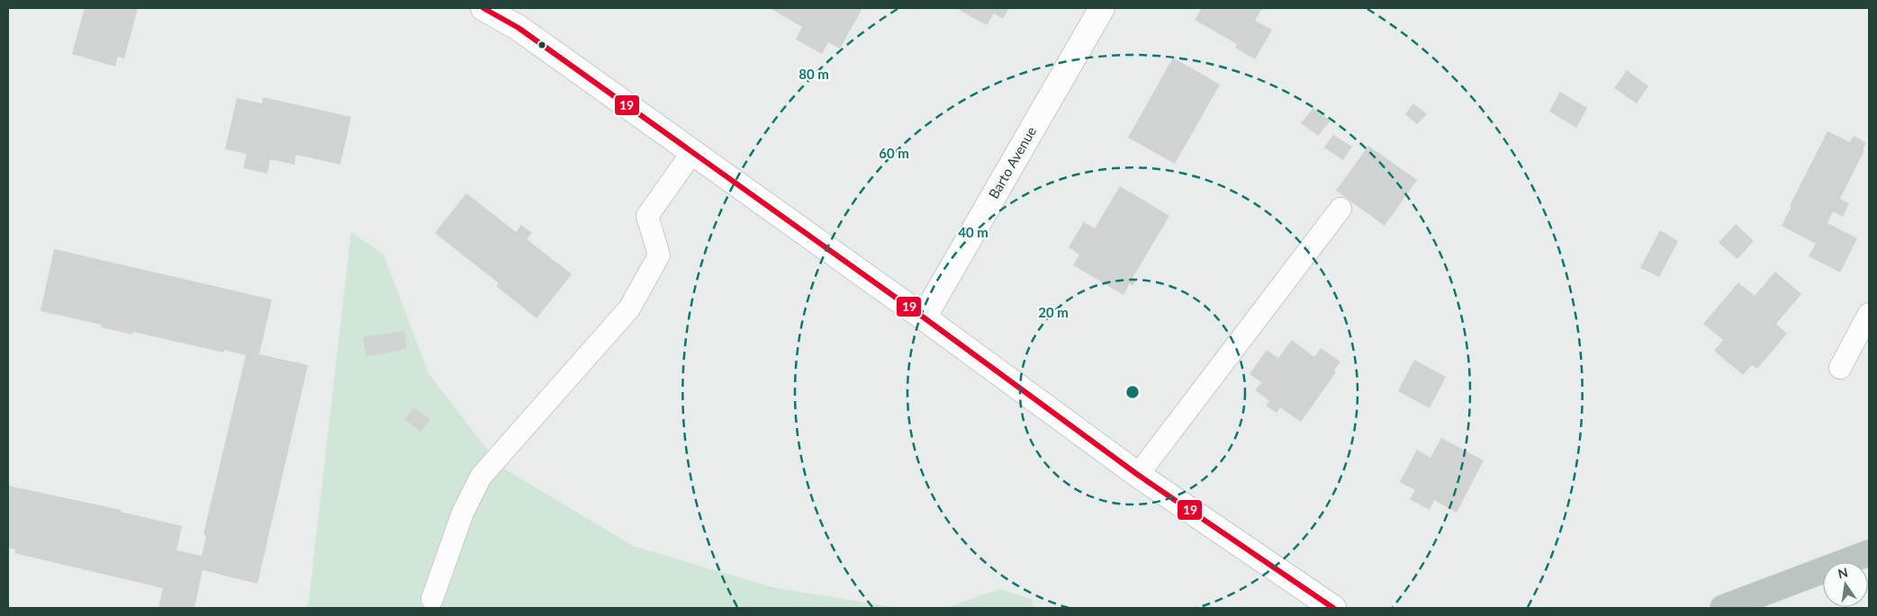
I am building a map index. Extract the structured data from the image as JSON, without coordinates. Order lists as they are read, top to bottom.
{
  "streets": {
    "main road": ["Barto Avenue"]
  },
  "lines": ["transit line 19"],
  "north": "top",
  "rings": [
    "80 m",
    "60 m",
    "40 m",
    "20 m"
  ]
}
